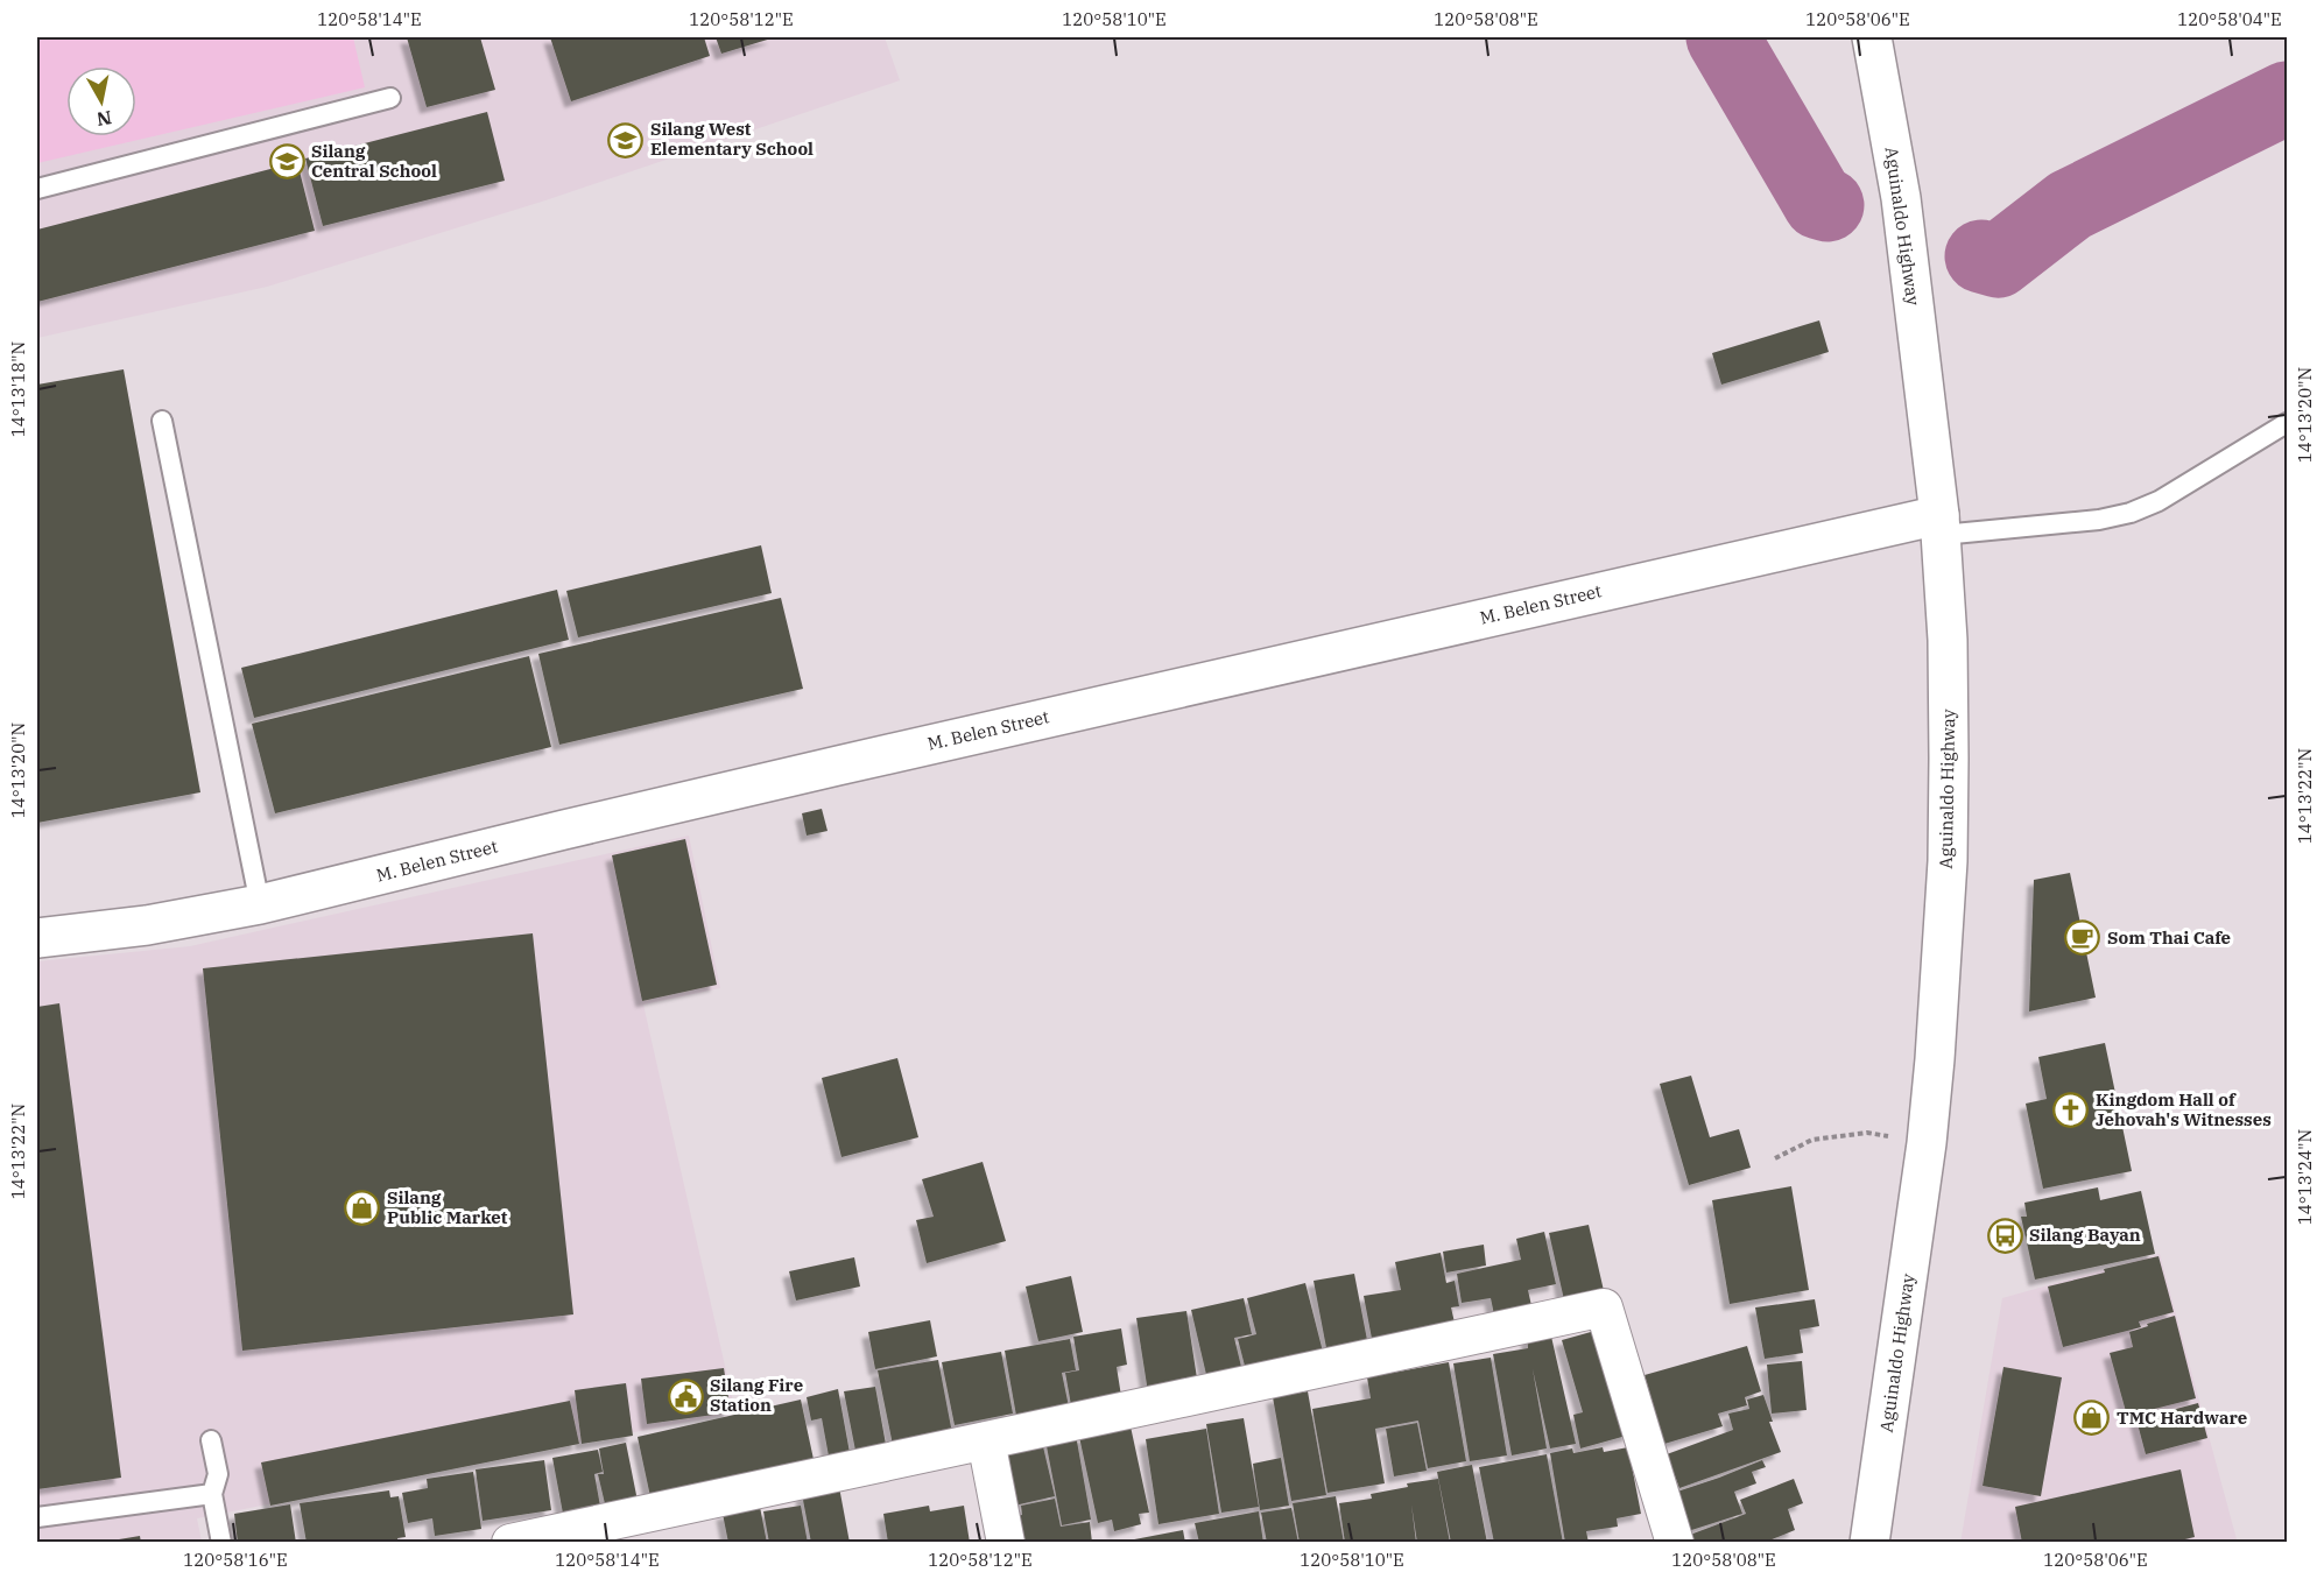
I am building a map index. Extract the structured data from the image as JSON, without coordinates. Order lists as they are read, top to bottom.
{
  "streets": {
    "street": ["Aguinaldo Highway", "M. Belen Street"]
  },
  "crossings": [
    ["Aguinaldo Highway", "M. Belen Street"]
  ],
  "places": {
    "school or university": ["Silang West Elementary School", "Silang Central School"],
    "cafe": ["Som Thai Cafe"],
    "church": ["Kingdom Hall of Jehovah's Witnesses"],
    "shop": ["Silang Public Market", "TMC Hardware"],
    "bus stop": ["Silang Bayan"],
    "public building": ["Silang Fire Station"]
  },
  "north": "bottom",
  "coordinates": [
    "120°58'14\"E",
    "120°58'12\"E",
    "120°58'10\"E",
    "120°58'08\"E",
    "120°58'06\"E",
    "120°58'04\"E",
    "14°13'18\"N",
    "14°13'20\"N",
    "14°13'22\"N",
    "14°13'24\"N",
    "120°58'16\"E"
  ]
}
